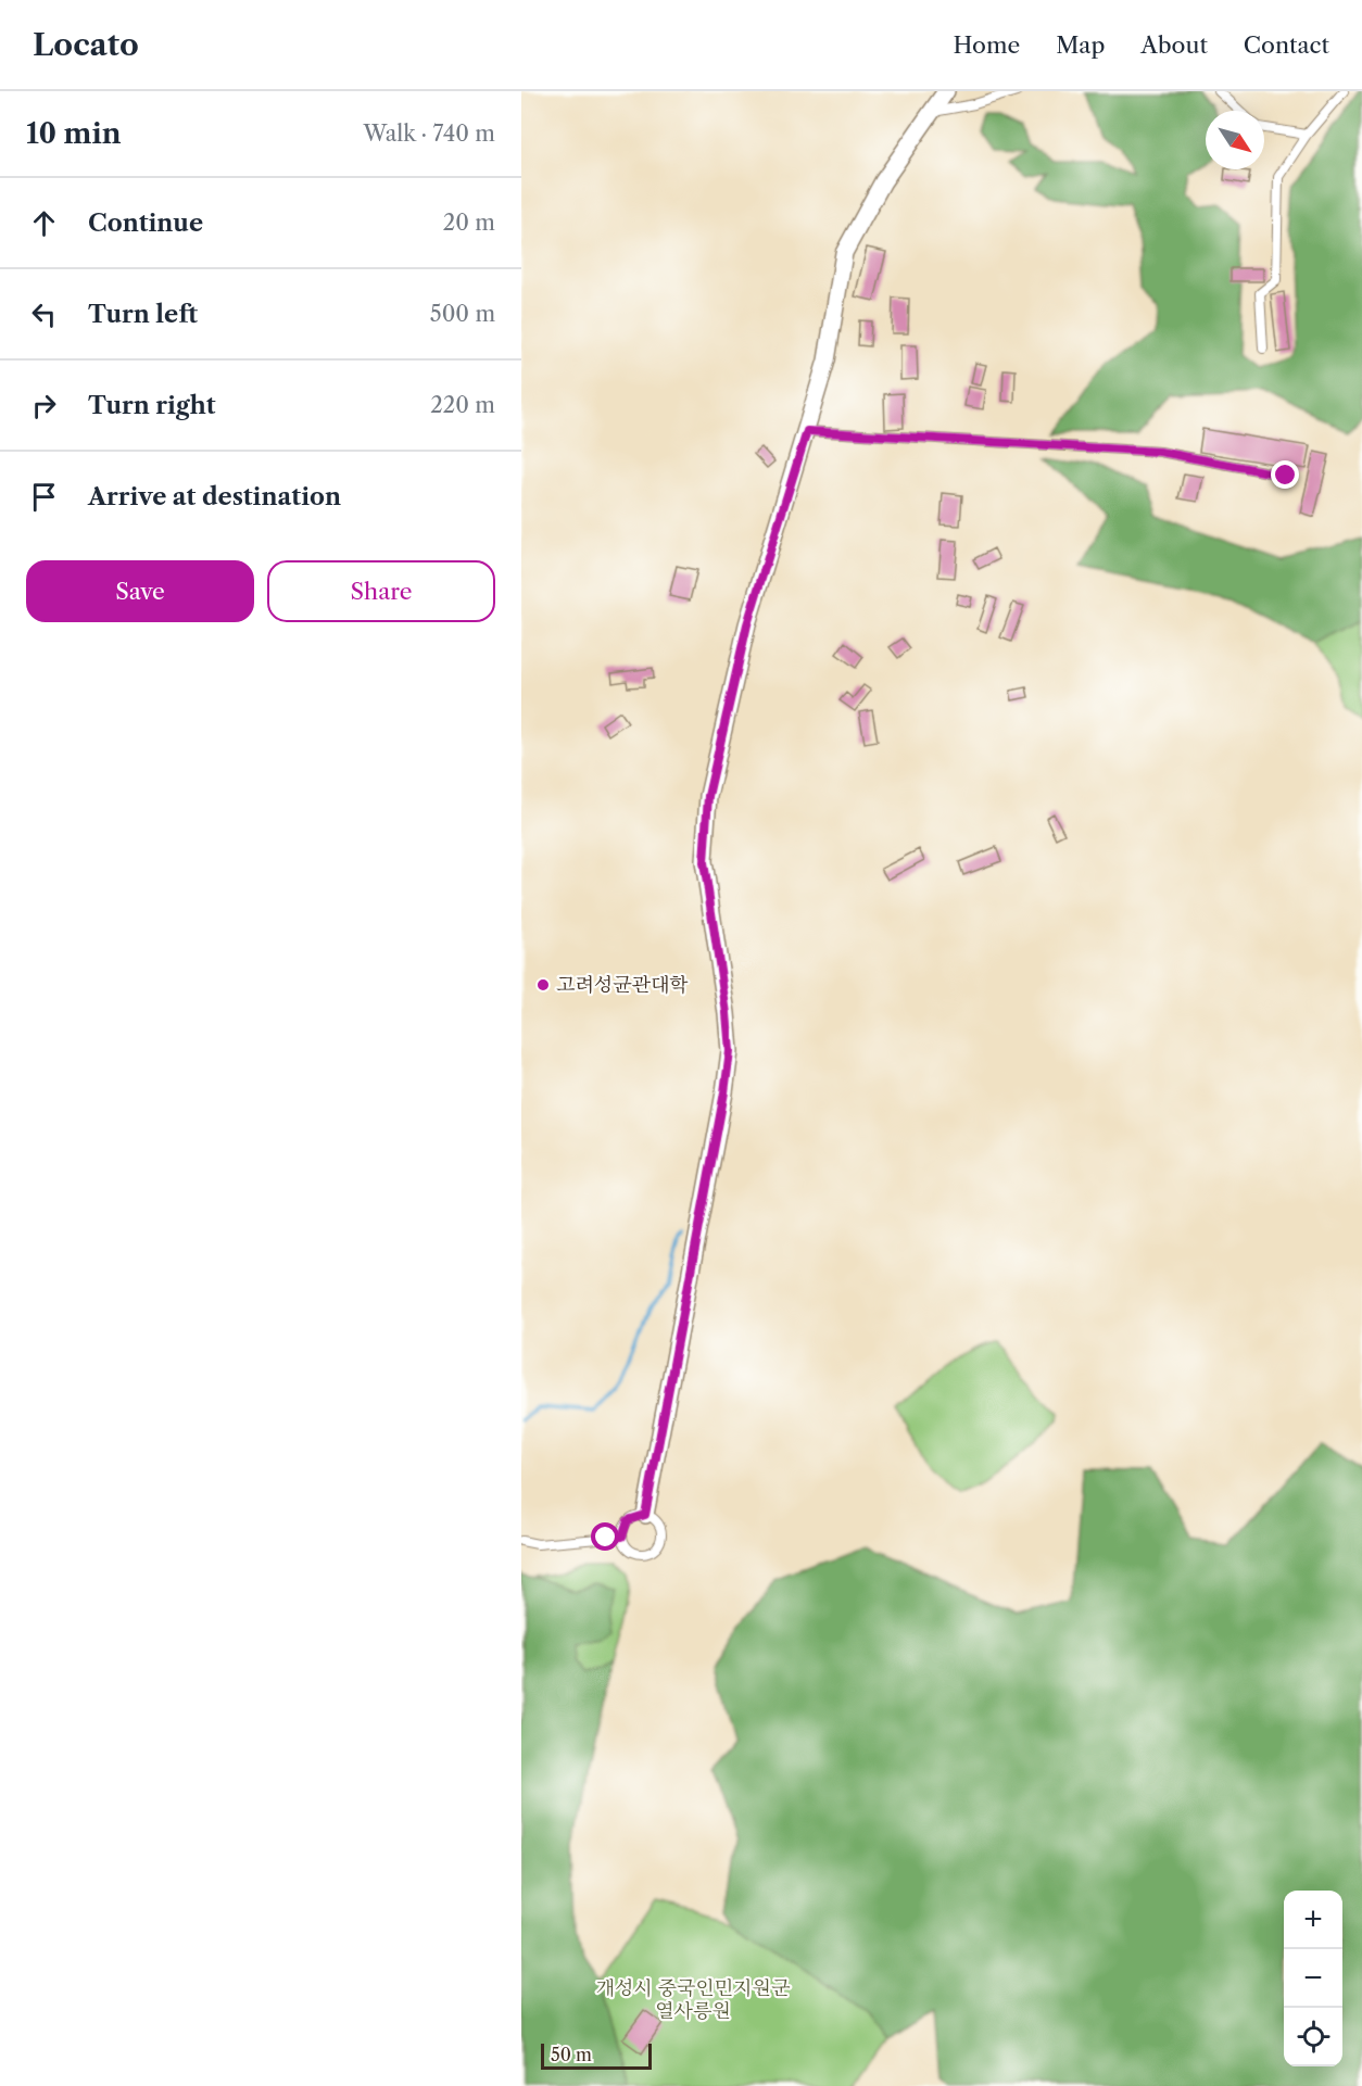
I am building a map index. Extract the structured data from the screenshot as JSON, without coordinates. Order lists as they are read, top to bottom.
{
  "parks": ["개성시 중국인민지원군 열사릉원"],
  "places": ["고려성균관대학"],
  "scale_bar": "50 m",
  "north": "bottom right",
  "page": {
    "header": "Locato",
    "nav": [
      "Home",
      "Map",
      "About",
      "Contact"
    ],
    "heading": ["10 min", "Walk · 740 m"],
    "list": [
      ["Continue", "20 m"],
      ["Turn left", "500 m"],
      ["Turn right", "220 m"],
      "Arrive at destination"
    ],
    "buttons": ["Save", "Share"],
    "map_buttons": ["+", "−"],
    "scale": "50 m"
  }
}
